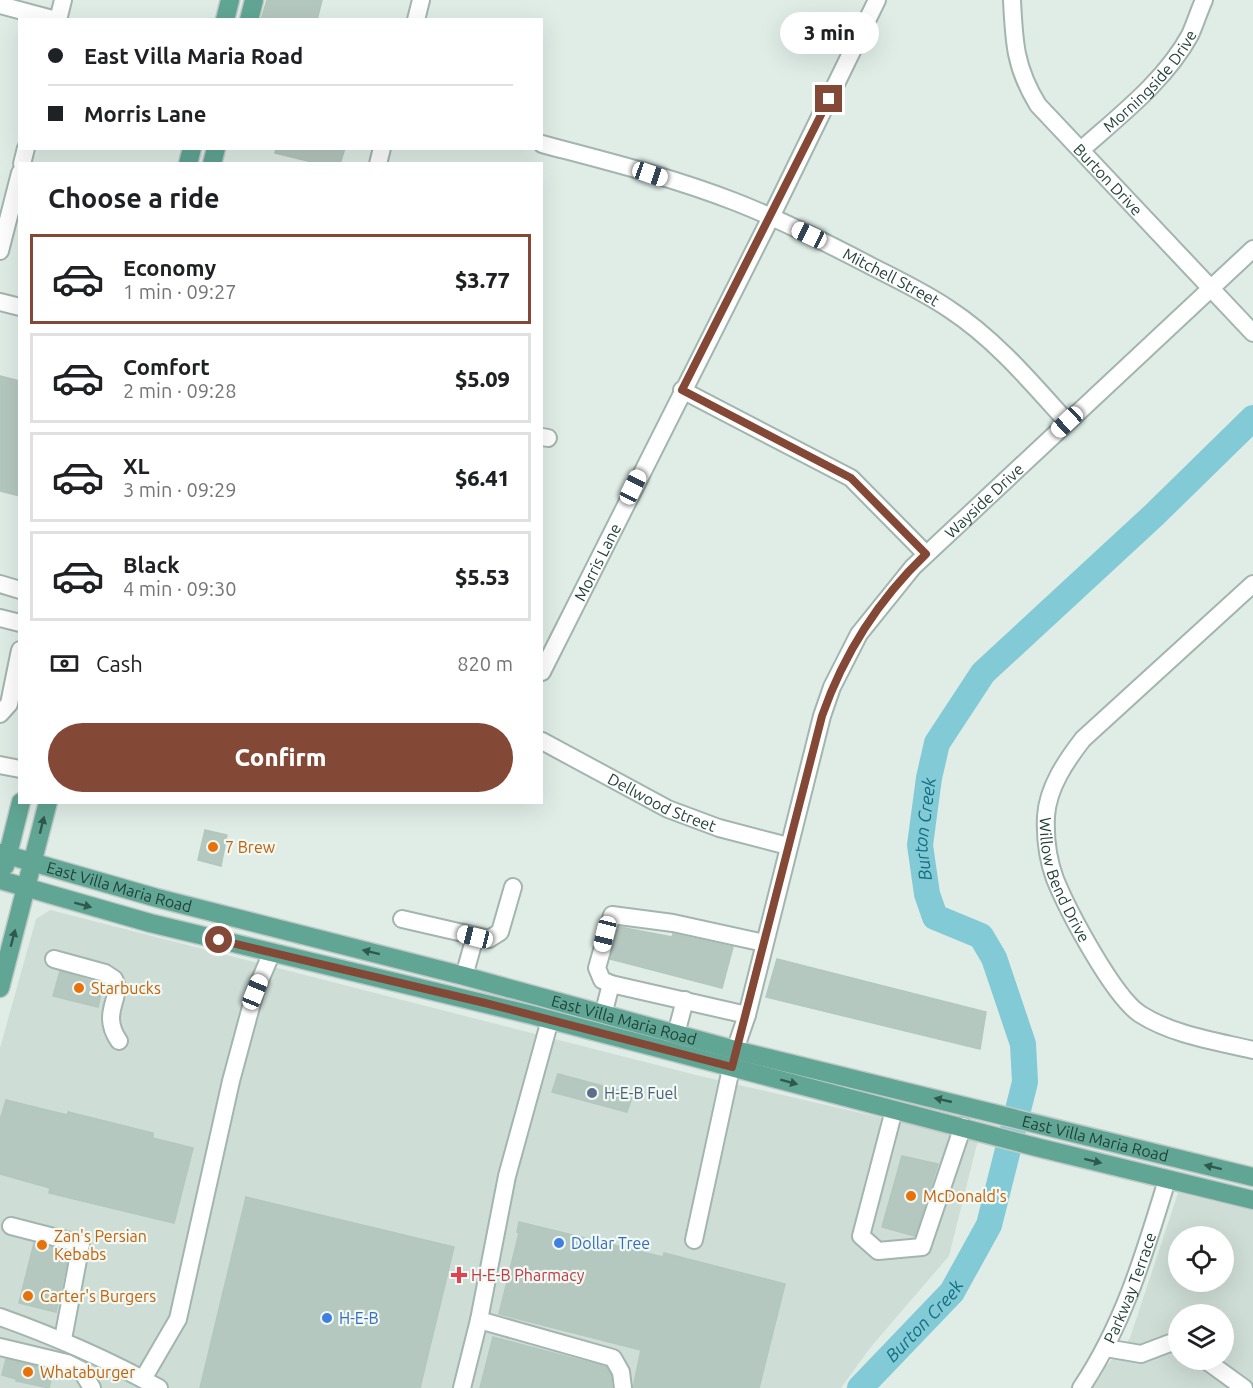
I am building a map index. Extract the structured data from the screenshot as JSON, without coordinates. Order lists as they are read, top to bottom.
{
  "streets": {
    "main road": ["East Villa Maria Road"],
    "street": [
      "Morningside Drive",
      "Burton Drive",
      "Mitchell Street",
      "Wayside Drive",
      "Morris Lane",
      "Dellwood Street",
      "Willow Bend Drive",
      "Parkway Terrace"
    ]
  },
  "crossings": [
    ["Morningside Drive", "Burton Drive"],
    ["Burton Drive", "Wayside Drive"],
    ["Mitchell Street", "Wayside Drive"],
    ["Mitchell Street", "Morris Lane"],
    ["Wayside Drive", "Dellwood Street"],
    ["Wayside Drive", "East Villa Maria Road"],
    ["East Villa Maria Road", "Parkway Terrace"]
  ],
  "water": ["Burton Creek"],
  "places": {
    "other": [
      "7 Brew",
      "Starbucks",
      "H-E-B Fuel",
      "McDonald's",
      "Dollar Tree",
      "Zan's Persian Kebabs",
      "Carter's Burgers",
      "H-E-B",
      "Whataburger"
    ],
    "health": ["H-E-B Pharmacy"]
  },
  "page": {
    "bubble": "3 min",
    "banner": ["East Villa Maria Road", "Morris Lane"],
    "heading": "Choose a ride",
    "list": [
      {
        "name": "Economy",
        "note": "1 min · 09:27",
        "value": "$3.77"
      },
      {
        "name": "Comfort",
        "note": "2 min · 09:28",
        "value": "$5.09"
      },
      {
        "name": "XL",
        "note": "3 min · 09:29",
        "value": "$6.41"
      },
      {
        "name": "Black",
        "note": "4 min · 09:30",
        "value": "$5.53"
      }
    ],
    "pay": ["Cash", "820 m"],
    "buttons": "Confirm"
  }
}
